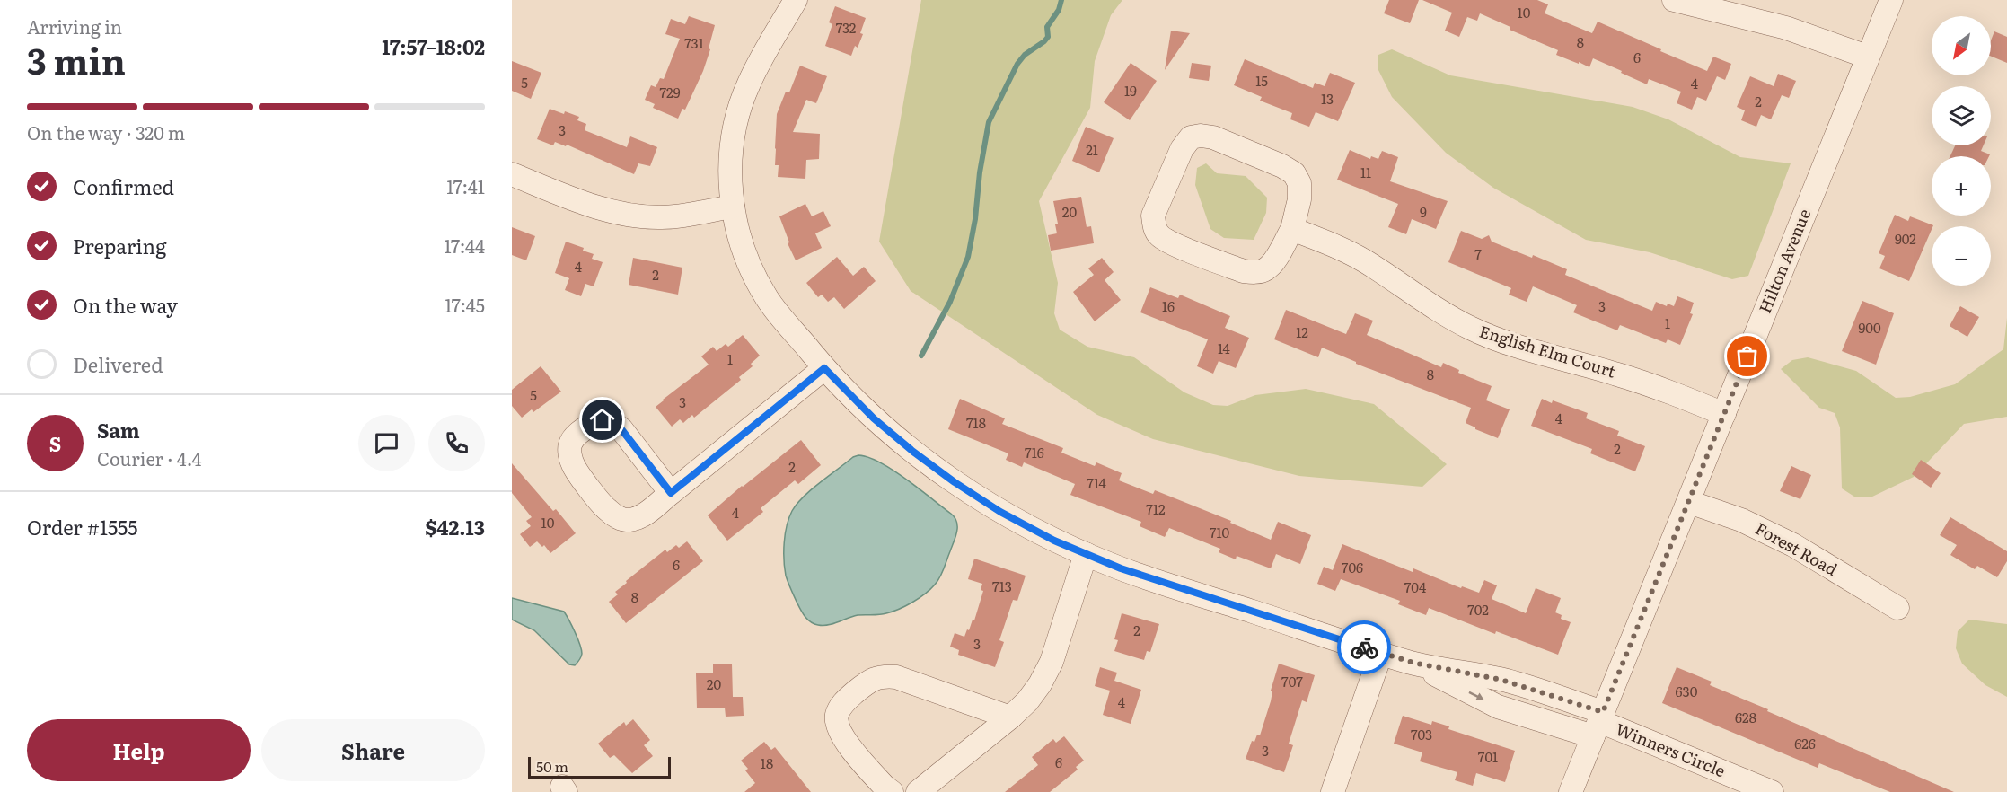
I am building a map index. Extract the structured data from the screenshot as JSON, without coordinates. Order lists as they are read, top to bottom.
{
  "streets": {
    "street": [
      "Hilton Avenue",
      "English Elm Court",
      "Forest Road",
      "Winners Circle"
    ]
  },
  "crossings": [
    ["Hilton Avenue", "English Elm Court"],
    ["Hilton Avenue", "Forest Road"],
    ["Hilton Avenue", "Winners Circle"]
  ],
  "house_numbers": [
    "10",
    "732",
    "8",
    "731",
    "6",
    "15",
    "5",
    "4",
    "19",
    "729",
    "13",
    "2",
    "3",
    "21",
    "11",
    "20",
    "9",
    "902",
    "7",
    "4",
    "2",
    "16",
    "3",
    "1",
    "900",
    "12",
    "14",
    "1",
    "8",
    "5",
    "3",
    "4",
    "718",
    "2",
    "716",
    "2",
    "714",
    "712",
    "4",
    "10",
    "710",
    "6",
    "706",
    "713",
    "704",
    "8",
    "702",
    "2",
    "3",
    "707",
    "20",
    "630",
    "4",
    "628",
    "703",
    "626",
    "3",
    "701",
    "6",
    "18"
  ],
  "scale_bar": "50 m",
  "north": "bottom left",
  "page": {
    "heading": ["3 min", "Arriving in", "17:57–18:02"],
    "panel": [
      "Sam",
      "Courier · 4.4",
      "Order #1555",
      "$42.13"
    ],
    "map_buttons": ["+", "−"],
    "bar": "On the way · 320 m",
    "list": [
      ["Confirmed", "17:41"],
      ["Preparing", "17:44"],
      ["On the way", "17:45"],
      "Delivered"
    ],
    "round": "S",
    "buttons": ["Help", "Share"],
    "scale": "50 m"
  }
}
